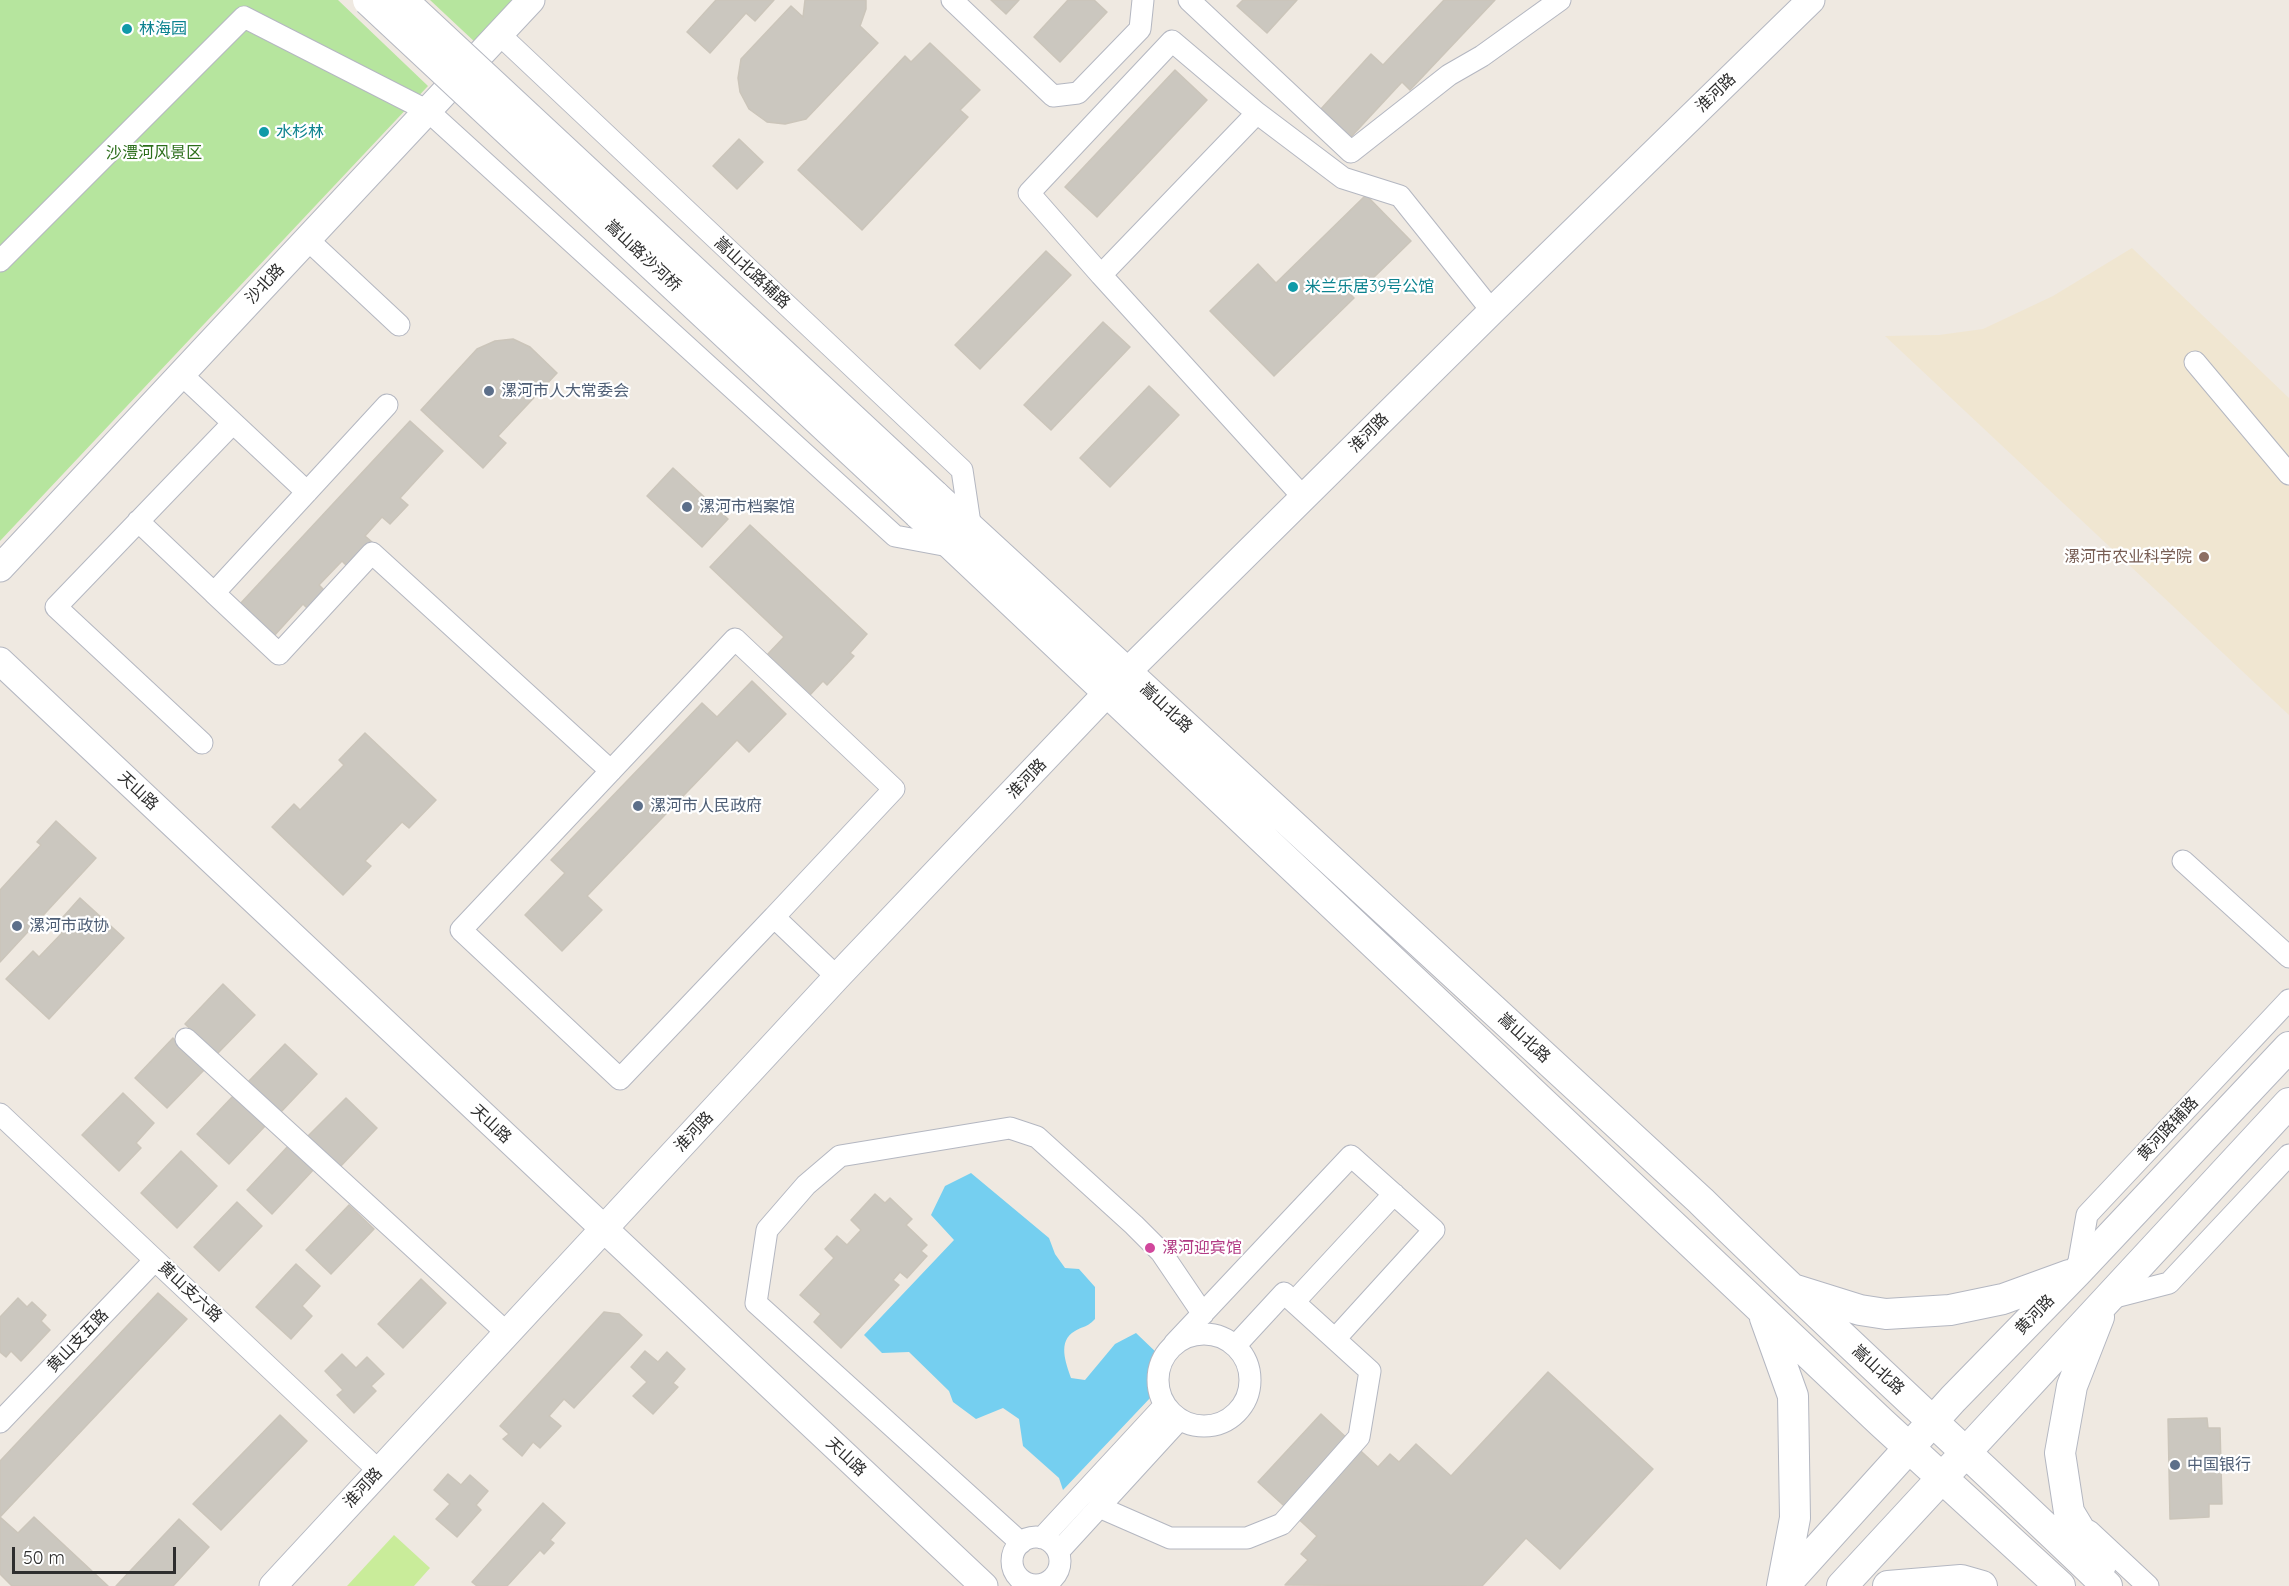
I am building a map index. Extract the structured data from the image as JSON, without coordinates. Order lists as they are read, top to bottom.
{
  "streets": {
    "main road": ["嵩山路沙河桥", "嵩山北路", "黄河路"],
    "street": [
      "淮河路",
      "嵩山北路辅路",
      "沙北路",
      "天山路",
      "黄河路辅路",
      "黄山支六路",
      "黄山支五路"
    ]
  },
  "crossings": [
    ["淮河路", "嵩山北路"],
    ["淮河路", "天山路"],
    ["淮河路", "黄山支六路"],
    ["嵩山路沙河桥", "嵩山北路"],
    ["嵩山北路辅路", "沙北路"],
    ["嵩山北路辅路", "嵩山北路"],
    ["嵩山北路", "黄河路"],
    ["黄河路辅路", "黄河路"],
    ["黄山支六路", "黄山支五路"]
  ],
  "parks": ["沙澧河风景区"],
  "places": [
    "林海园",
    "水杉林",
    "米兰乐居39号公馆",
    "漯河市人大常委会",
    "漯河市档案馆",
    "漯河市农业科学院",
    "漯河市人民政府",
    "漯河市政协",
    "漯河迎宾馆",
    "中国银行"
  ],
  "scale_bar": "50 m"
}
